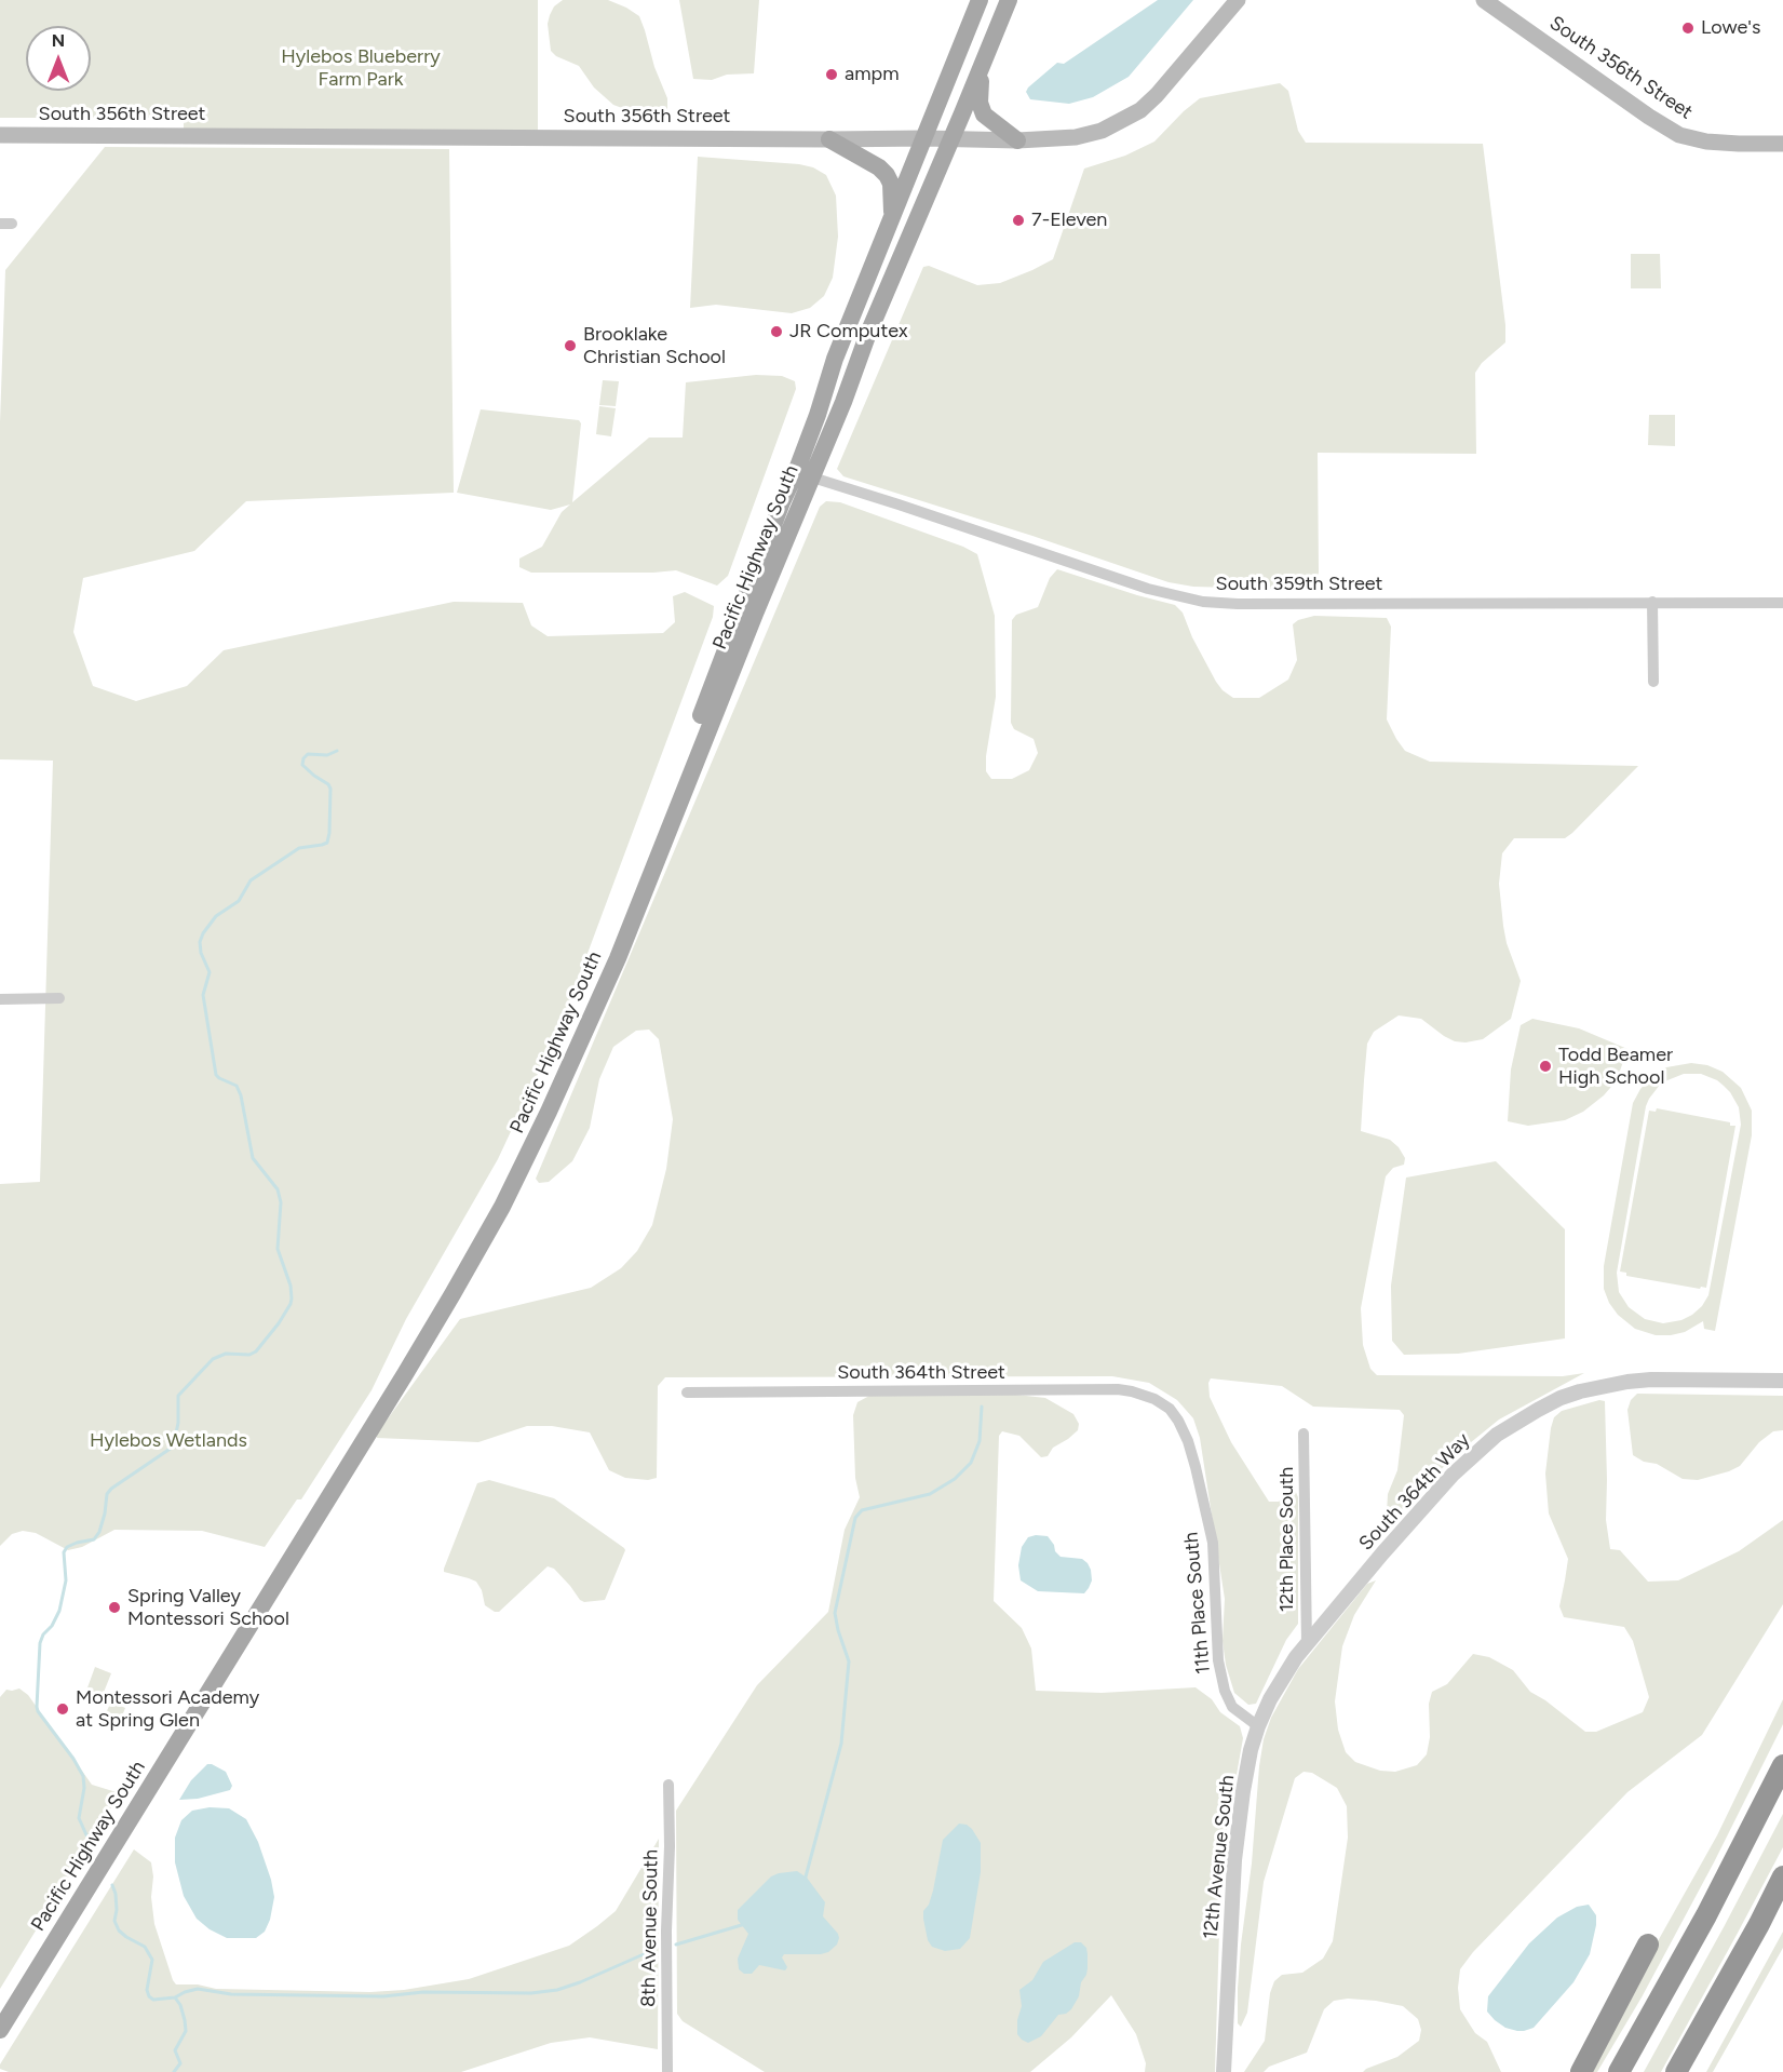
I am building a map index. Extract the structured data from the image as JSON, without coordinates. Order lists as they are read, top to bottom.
{
  "streets": {
    "main road": ["South 356th Street", "Pacific Highway South"],
    "street": [
      "South 359th Street",
      "South 364th Street",
      "South 364th Way",
      "12th Place South",
      "11th Place South",
      "12th Avenue South",
      "8th Avenue South"
    ]
  },
  "crossings": [
    ["South 356th Street", "Pacific Highway South"],
    ["Pacific Highway South", "South 359th Street"],
    ["South 364th Street", "11th Place South"],
    ["South 364th Way", "12th Place South"],
    ["South 364th Way", "12th Avenue South"],
    ["11th Place South", "12th Avenue South"]
  ],
  "parks": ["Hylebos Blueberry Farm Park", "Hylebos Wetlands"],
  "places": [
    "Lowe's",
    "ampm",
    "7-Eleven",
    "JR Computex",
    "Brooklake Christian School",
    "Todd Beamer High School",
    "Spring Valley Montessori School",
    "Montessori Academy at Spring Glen"
  ],
  "north": "top"
}
